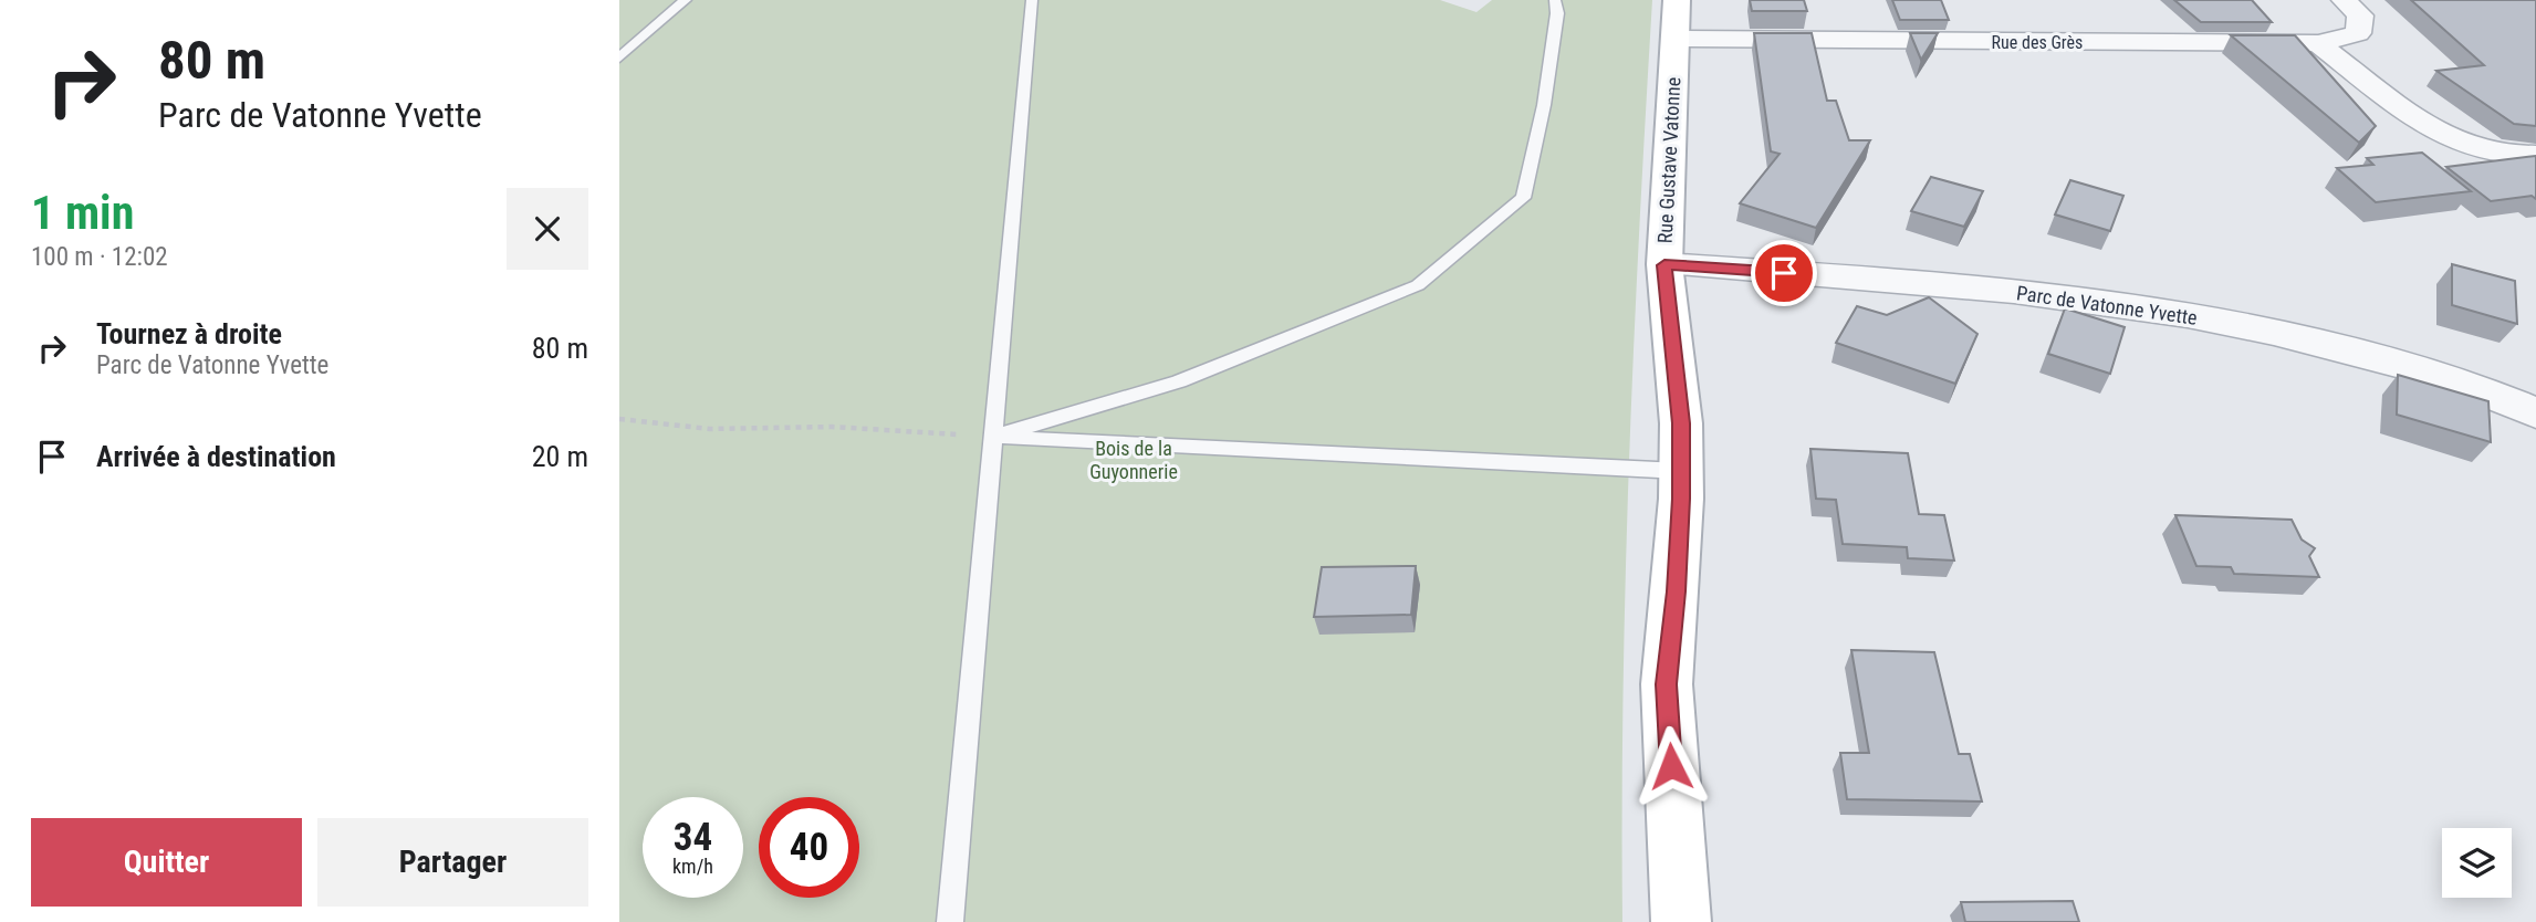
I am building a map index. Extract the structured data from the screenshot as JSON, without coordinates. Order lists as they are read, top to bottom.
{
  "streets": {
    "street": ["Rue des Grès", "Rue Gustave Vatonne", "Parc de Vatonne Yvette"]
  },
  "crossings": [
    ["Rue des Grès", "Rue Gustave Vatonne"],
    ["Rue Gustave Vatonne", "Parc de Vatonne Yvette"]
  ],
  "parks": ["Bois de la Guyonnerie"],
  "page": {
    "turn": ["80 m", "Parc de Vatonne Yvette"],
    "heading": ["1 min", "100 m · 12:02"],
    "list": [
      {
        "name": "Tournez à droite",
        "note": "Parc de Vatonne Yvette",
        "value": "80 m"
      },
      {
        "name": "Arrivée à destination",
        "value": "20 m"
      }
    ],
    "speed": "34 km/h",
    "limit": "40",
    "buttons": ["Quitter", "Partager"]
  }
}
